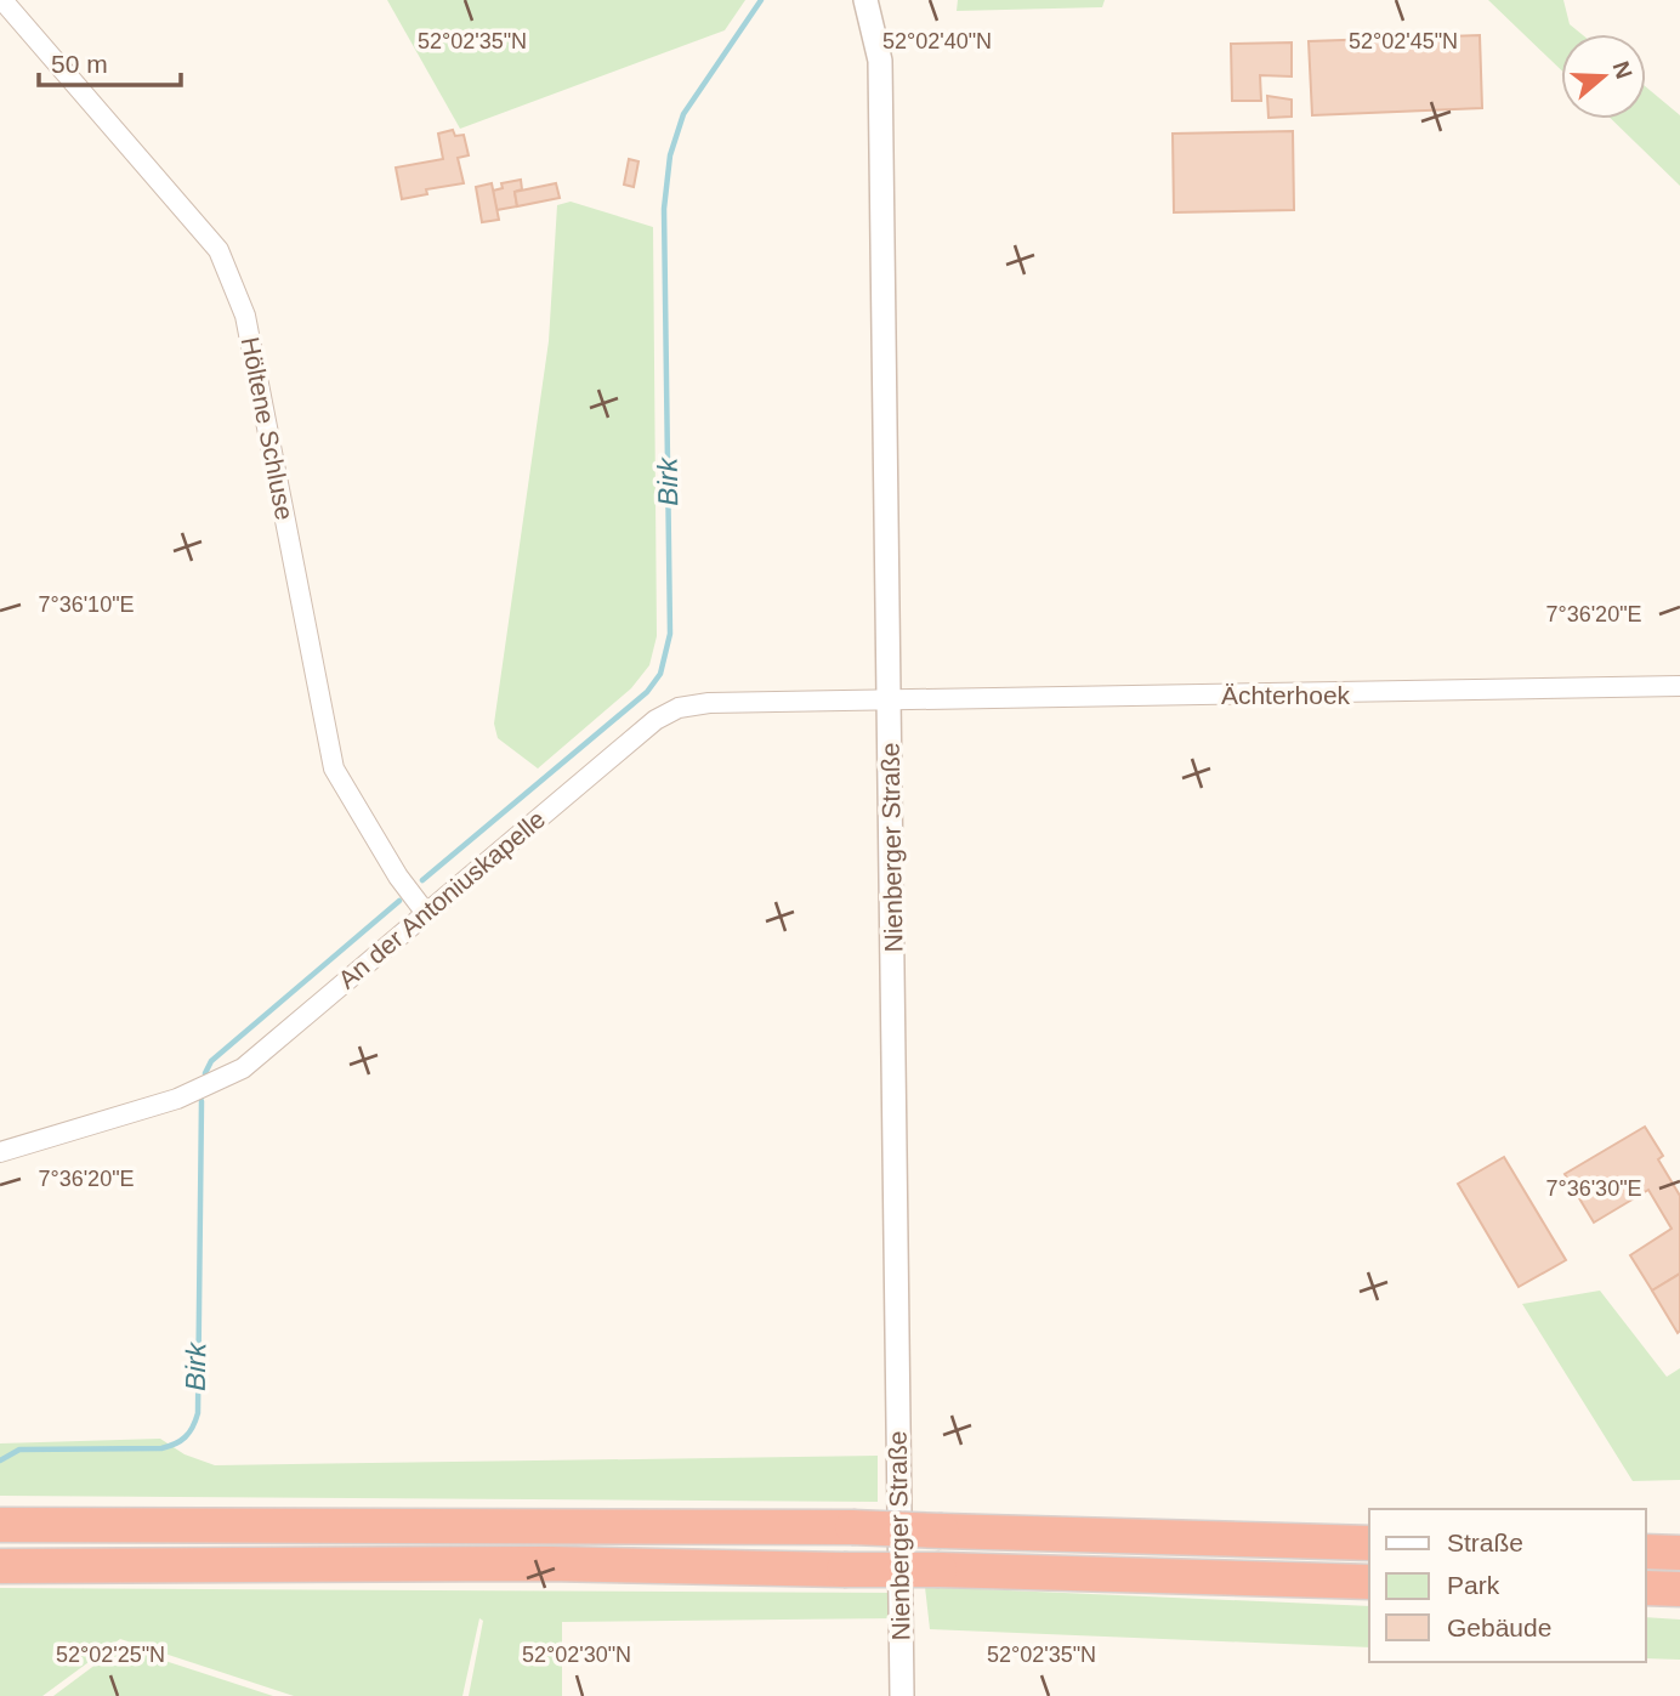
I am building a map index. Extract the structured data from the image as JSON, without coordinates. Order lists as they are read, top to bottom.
{
  "streets": {
    "street": [
      "Höltene Schluse",
      "Ächterhoek",
      "Nienberger Straße",
      "An der Antoniuskapelle"
    ]
  },
  "crossings": [
    ["Höltene Schluse", "An der Antoniuskapelle"],
    ["Ächterhoek", "Nienberger Straße"],
    ["Ächterhoek", "An der Antoniuskapelle"],
    ["Nienberger Straße", "An der Antoniuskapelle"]
  ],
  "water": ["Birk"],
  "legend": ["Straße", "Park", "Gebäude"],
  "scale_bar": "50 m",
  "north": "right",
  "coordinates": [
    "52°02'35\"N",
    "52°02'40\"N",
    "52°02'45\"N",
    "7°36'10\"E",
    "7°36'20\"E",
    "7°36'30\"E",
    "52°02'25\"N",
    "52°02'30\"N"
  ]
}
